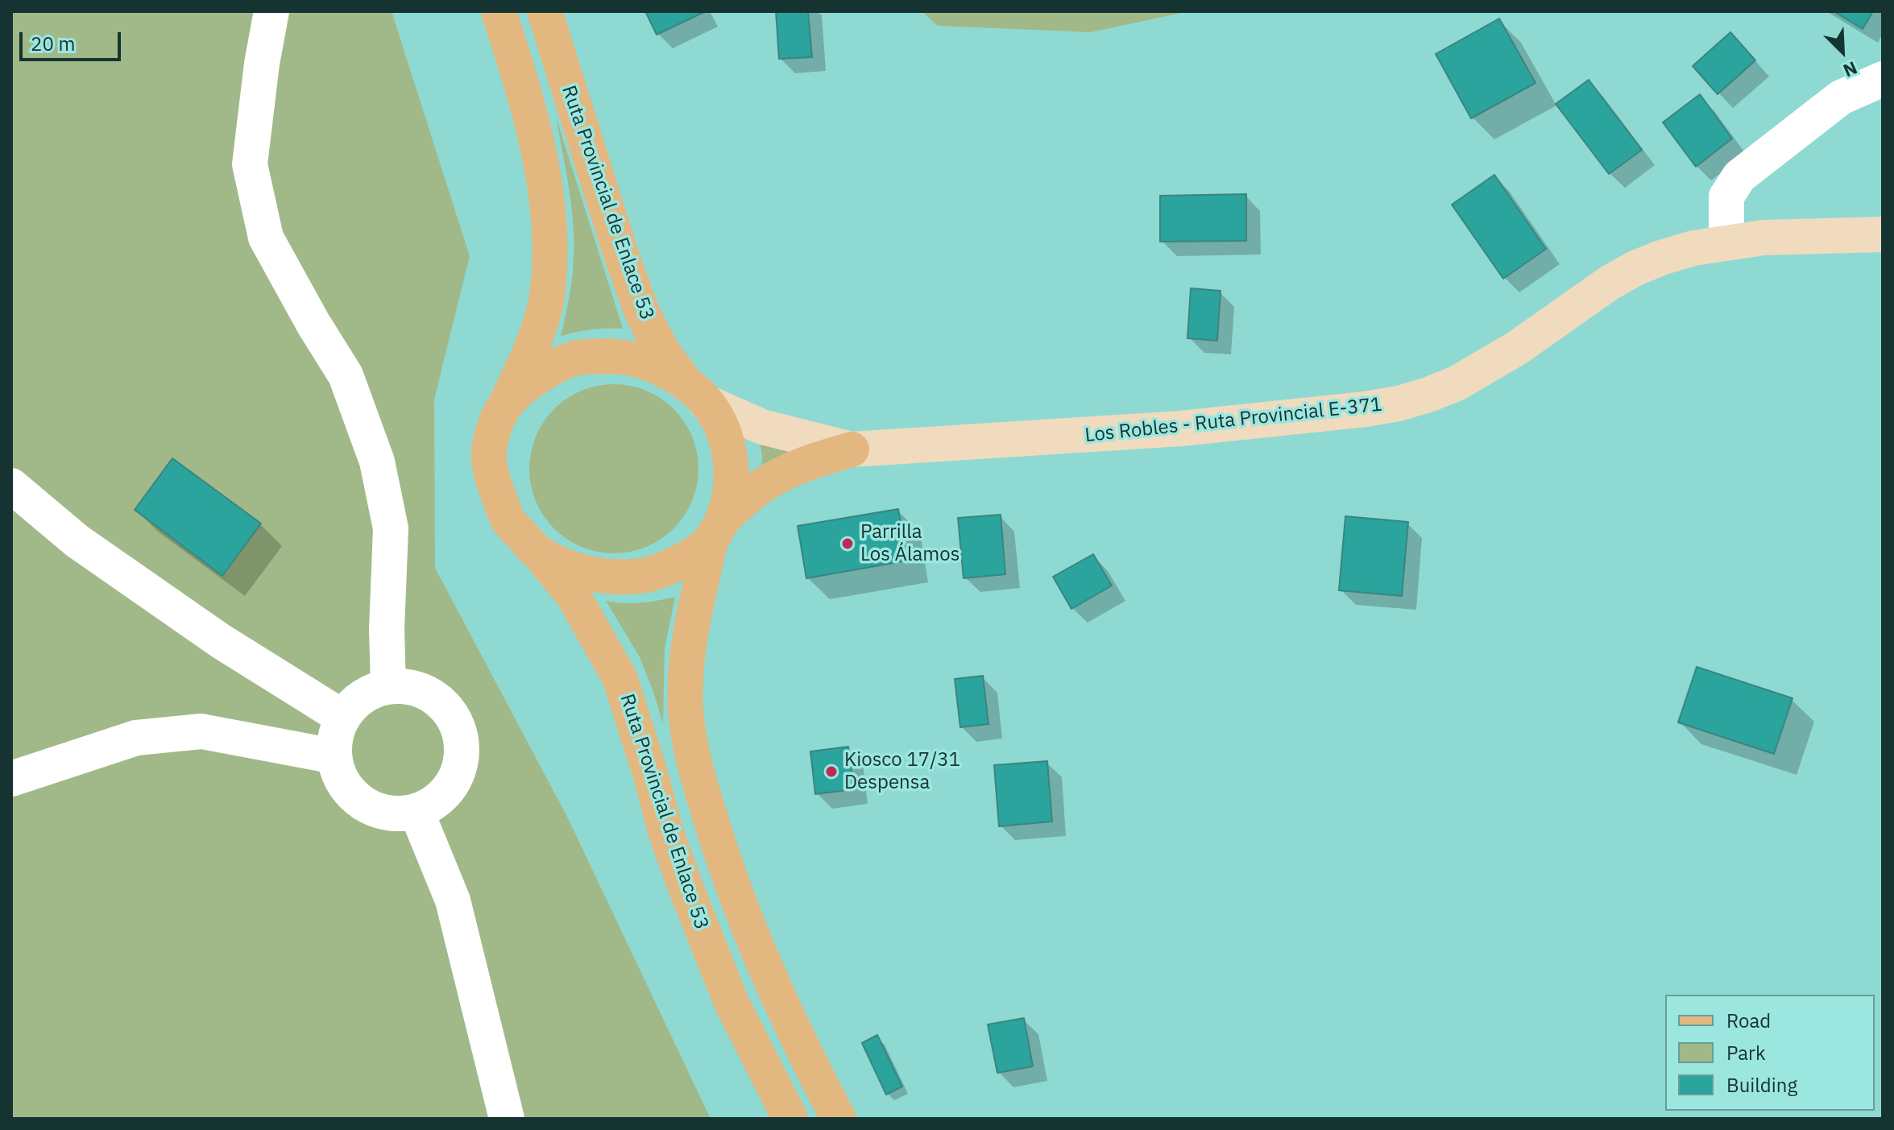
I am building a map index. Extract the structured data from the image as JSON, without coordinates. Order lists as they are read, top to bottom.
{
  "streets": {
    "main road": ["Ruta Provincial de Enlace 53", "Los Robles - Ruta Provincial E-371"]
  },
  "crossings": [
    ["Ruta Provincial de Enlace 53", "Los Robles - Ruta Provincial E-371"]
  ],
  "places": ["Parrilla Los Álamos", "Kiosco 17/31 Despensa"],
  "legend": ["Road", "Park", "Building"],
  "scale_bar": "20 m",
  "north": "bottom right"
}
